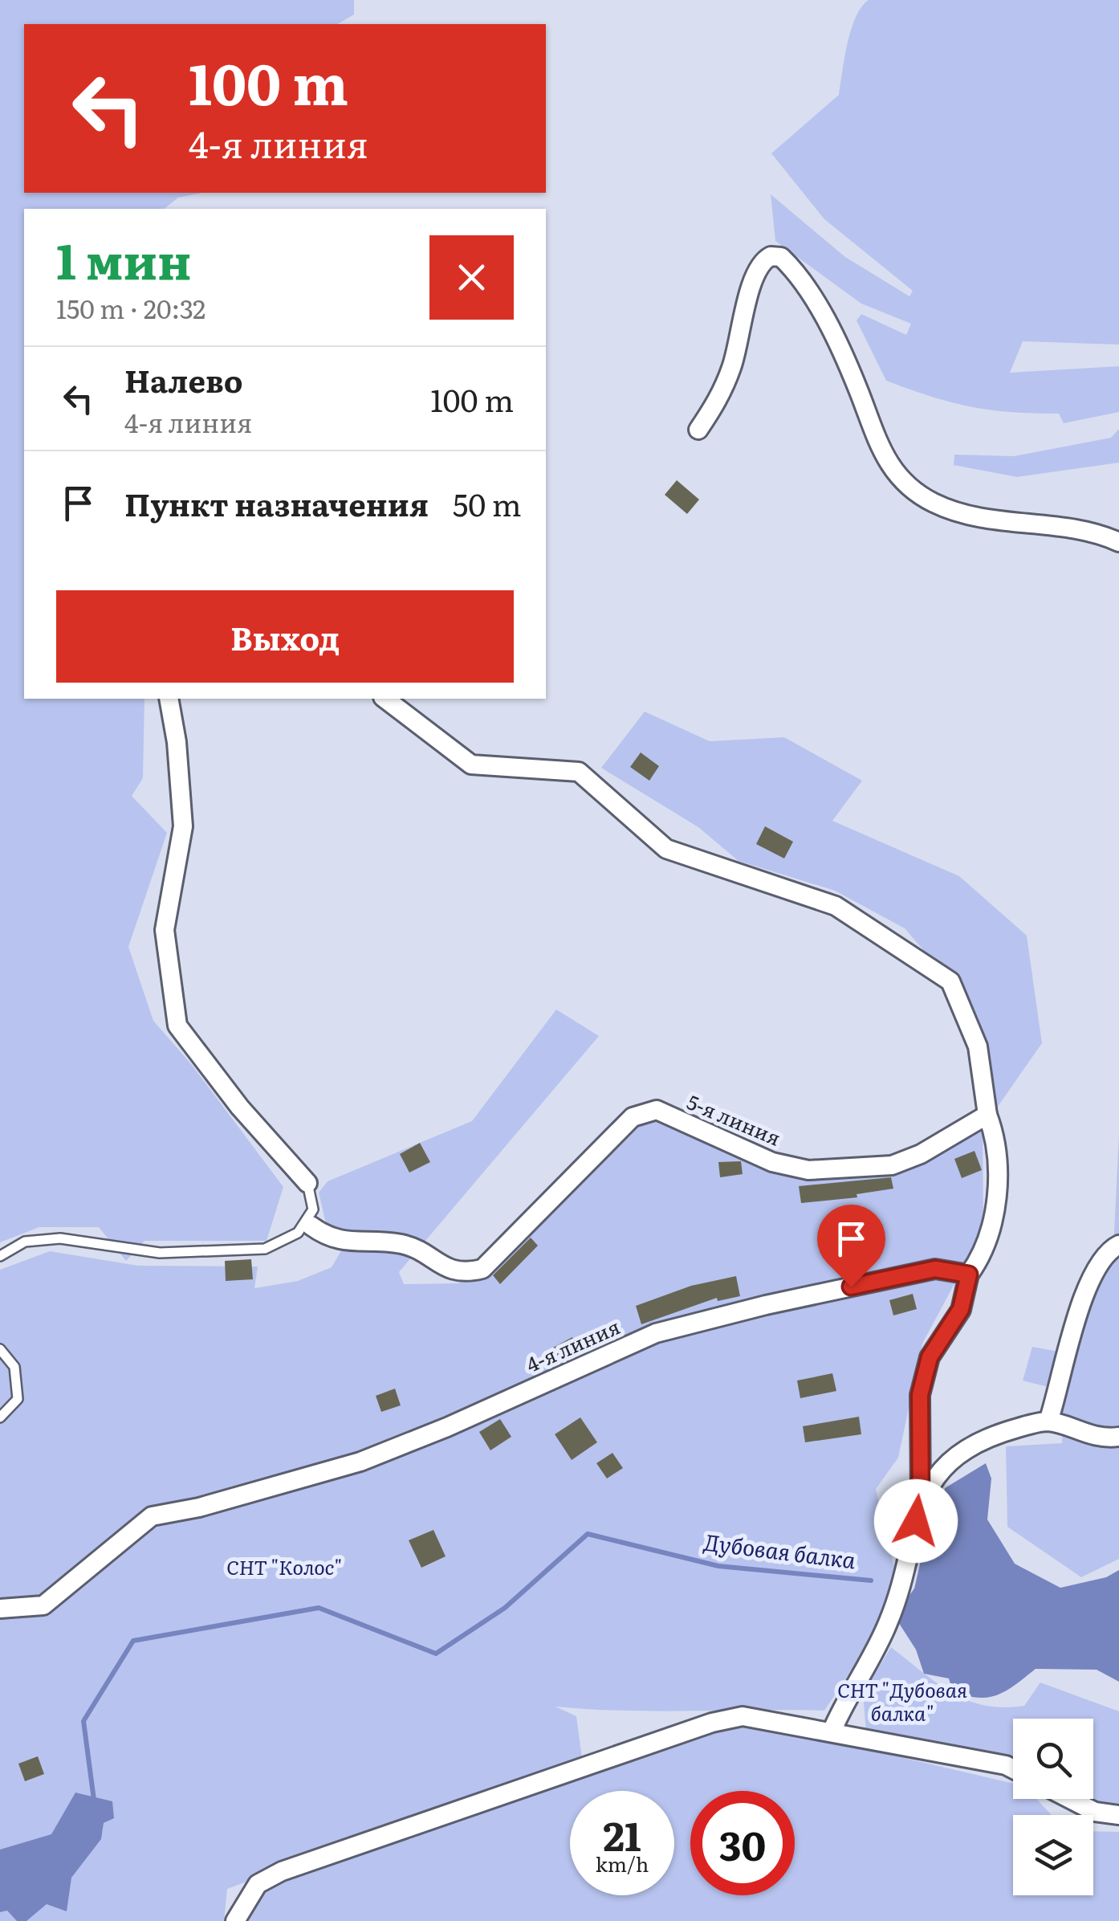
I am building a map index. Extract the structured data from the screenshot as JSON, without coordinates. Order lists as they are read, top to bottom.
{
  "streets": {
    "street": ["5-я линия", "4-я линия"]
  },
  "water": ["Дубовая балка"],
  "parks": ["СНТ \"Колос\"", "СНТ \"Дубовая балка\""],
  "page": {
    "turn": ["100 m", "4-я линия"],
    "heading": ["1 мин", "150 m · 20:32"],
    "list": [
      {
        "name": "Налево",
        "note": "4-я линия",
        "value": "100 m"
      },
      {
        "name": "Пункт назначения",
        "value": "50 m"
      }
    ],
    "buttons": "Выход",
    "speed": "21 km/h",
    "limit": "30"
  }
}
